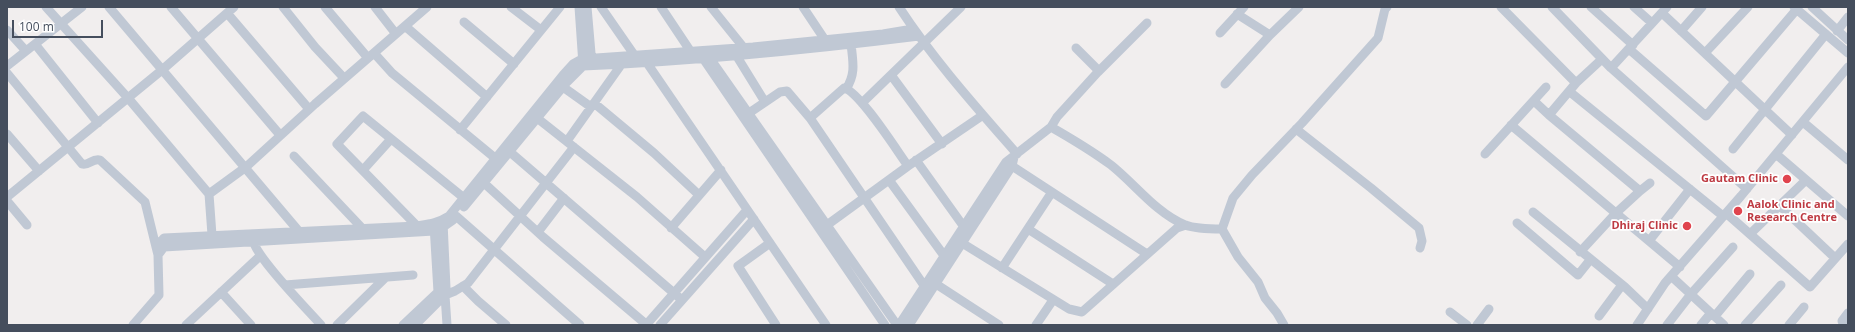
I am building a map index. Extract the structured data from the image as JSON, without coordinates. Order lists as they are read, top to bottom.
{
  "places": ["Gautam Clinic", "Aalok Clinic and Research Centre", "Dhiraj Clinic"],
  "scale_bar": "100 m"
}
